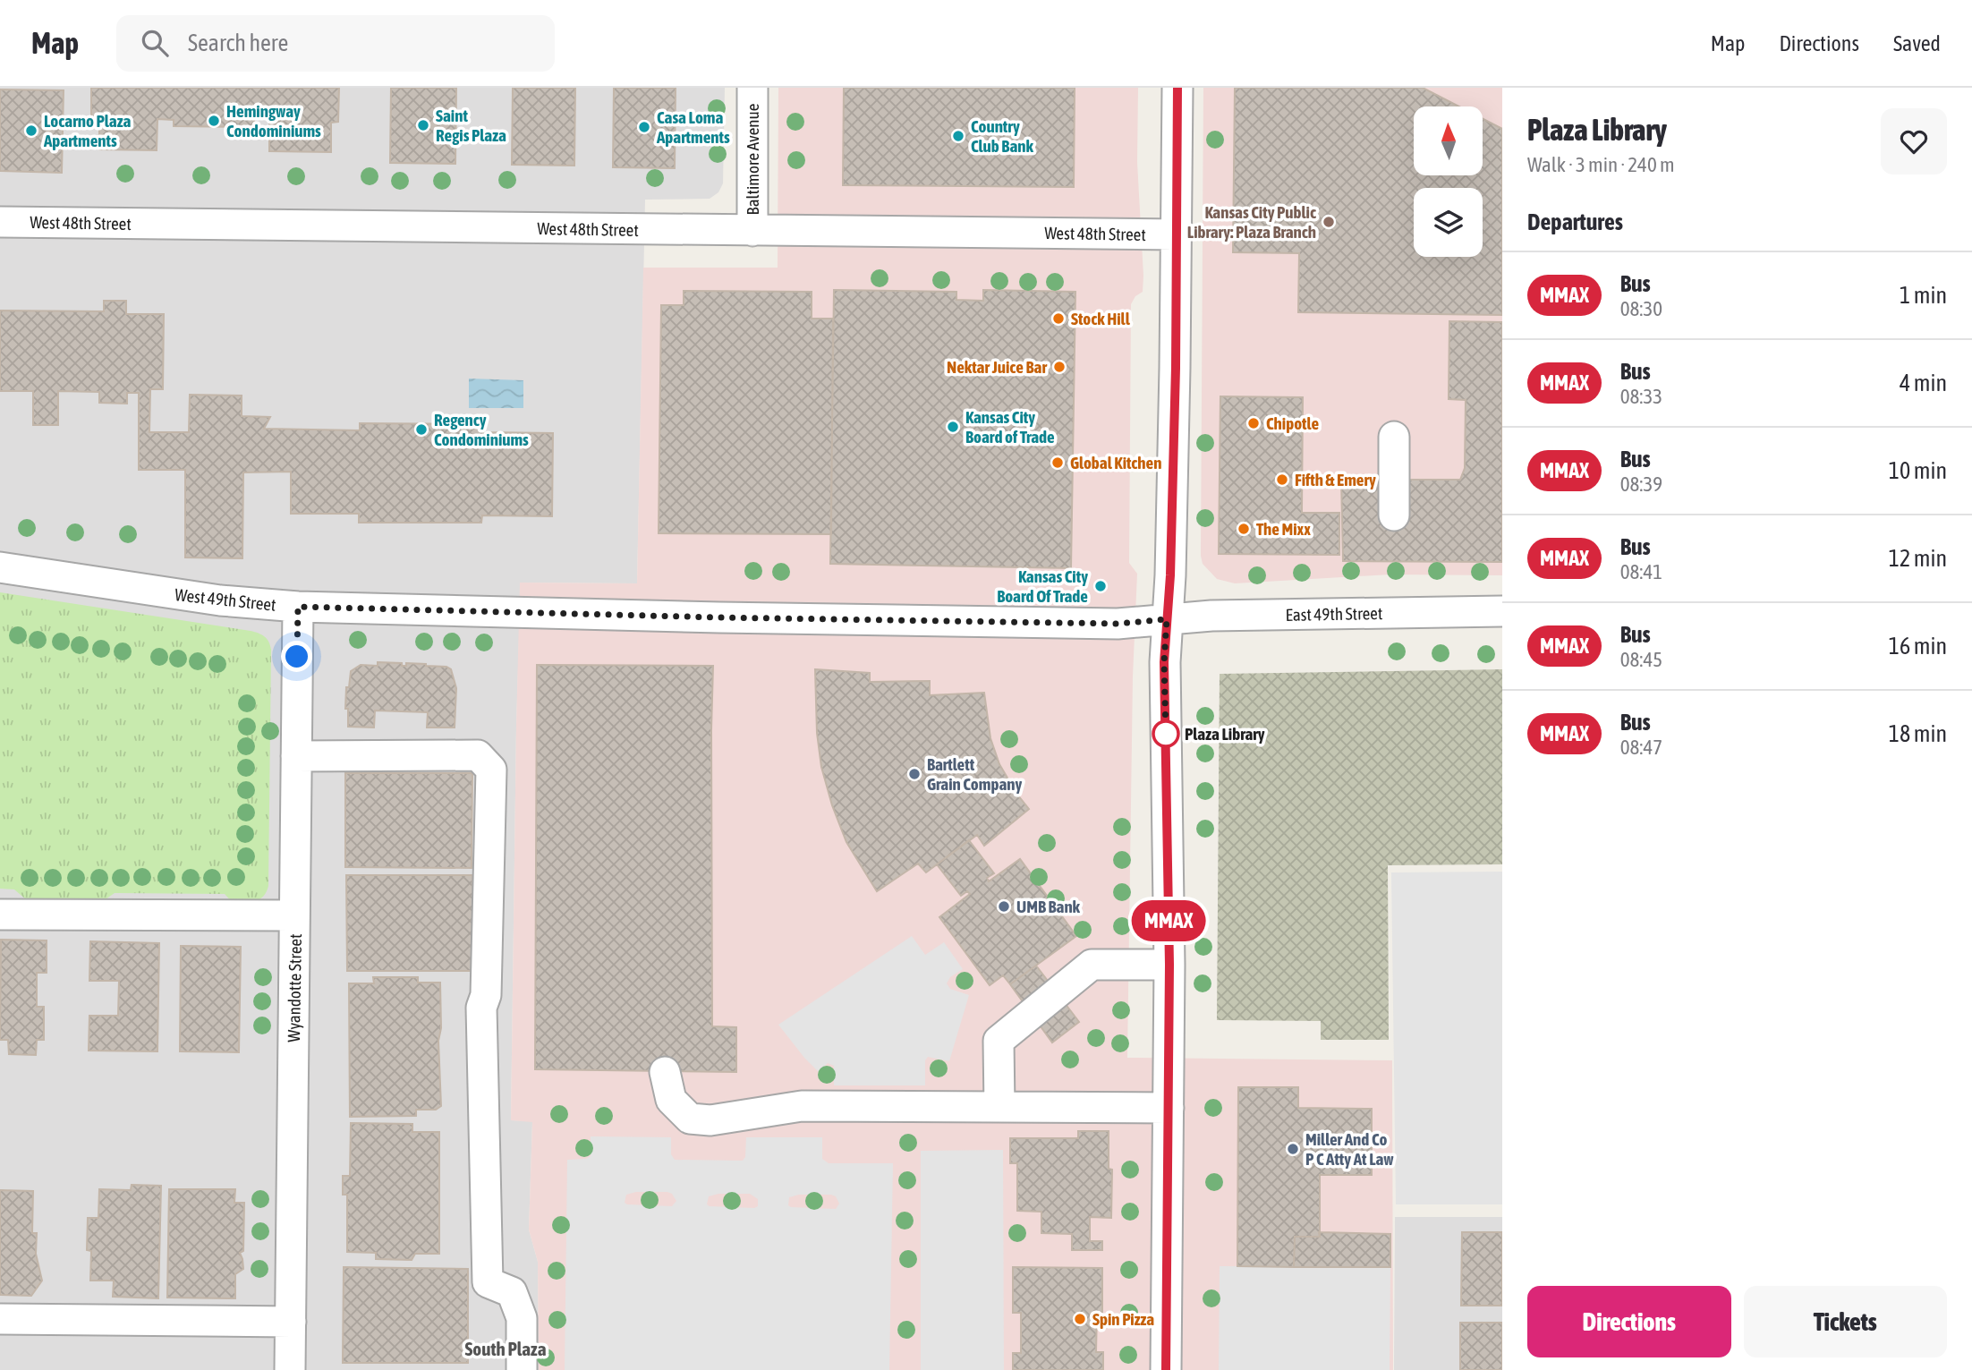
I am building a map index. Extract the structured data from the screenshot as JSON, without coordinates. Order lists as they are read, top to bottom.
{
  "streets": {
    "street": [
      "Baltimore Avenue",
      "West 48th Street",
      "West 49th Street",
      "East 49th Street",
      "Wyandotte Street"
    ]
  },
  "crossings": [
    ["Baltimore Avenue", "West 48th Street"],
    ["West 49th Street", "East 49th Street"],
    ["West 49th Street", "Wyandotte Street"]
  ],
  "districts": ["South Plaza"],
  "places": [
    "Hemingway Condominiums",
    "Saint Regis Plaza",
    "Casa Loma Apartments",
    "Locarno Plaza Apartments",
    "Country Club Bank",
    "Kansas City Public Library: Plaza Branch",
    "Stock Hill",
    "Nektar Juice Bar",
    "Chipotle",
    "Kansas City Board of Trade",
    "Regency Condominiums",
    "Global Kitchen",
    "Fifth & Emery",
    "The Mixx",
    "Kansas City Board Of Trade",
    "Plaza Library",
    "Bartlett Grain Company",
    "UMB Bank",
    "Miller And Co P C Atty At Law",
    "Spin Pizza"
  ],
  "lines": ["bus line MMAX"],
  "north": "top",
  "page": {
    "header": "Map",
    "search": "Search here",
    "nav": ["Map", "Directions", "Saved"],
    "on_map": "MMAX",
    "heading": [
      ["Plaza Library", "Walk · 3 min · 240 m"],
      "Departures"
    ],
    "list": [
      {
        "mark": "MMAX",
        "name": "Bus",
        "note": "08:30",
        "value": "1 min"
      },
      {
        "mark": "MMAX",
        "name": "Bus",
        "note": "08:33",
        "value": "4 min"
      },
      {
        "mark": "MMAX",
        "name": "Bus",
        "note": "08:39",
        "value": "10 min"
      },
      {
        "mark": "MMAX",
        "name": "Bus",
        "note": "08:41",
        "value": "12 min"
      },
      {
        "mark": "MMAX",
        "name": "Bus",
        "note": "08:45",
        "value": "16 min"
      },
      {
        "mark": "MMAX",
        "name": "Bus",
        "note": "08:47",
        "value": "18 min"
      }
    ],
    "buttons": ["Directions", "Tickets"]
  }
}
